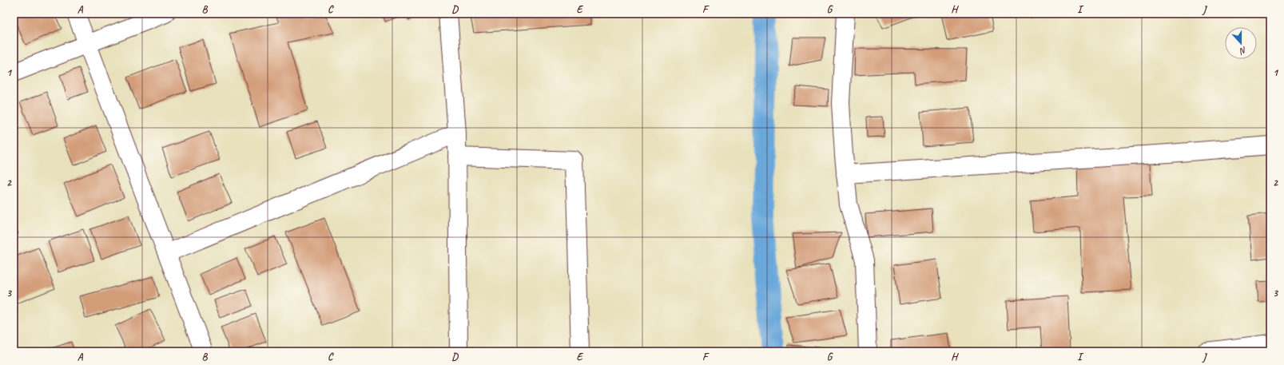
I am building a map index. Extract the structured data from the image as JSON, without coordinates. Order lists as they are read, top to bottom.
{
  "north": "bottom",
  "grid": {
    "columns": [
      "A",
      "B",
      "C",
      "D",
      "E",
      "F",
      "G",
      "H",
      "I",
      "J"
    ],
    "rows": ["1", "2", "3"]
  }
}
